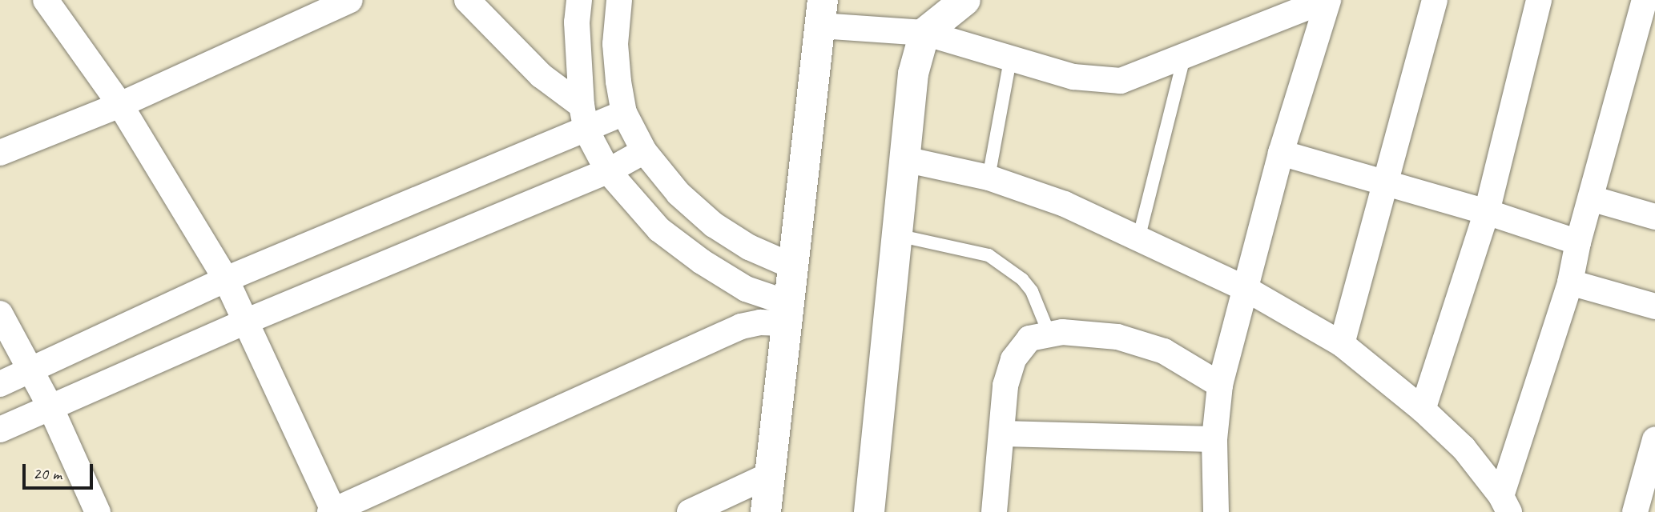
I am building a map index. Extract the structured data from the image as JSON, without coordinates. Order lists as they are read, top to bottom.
{
  "scale_bar": "20 m"
}
